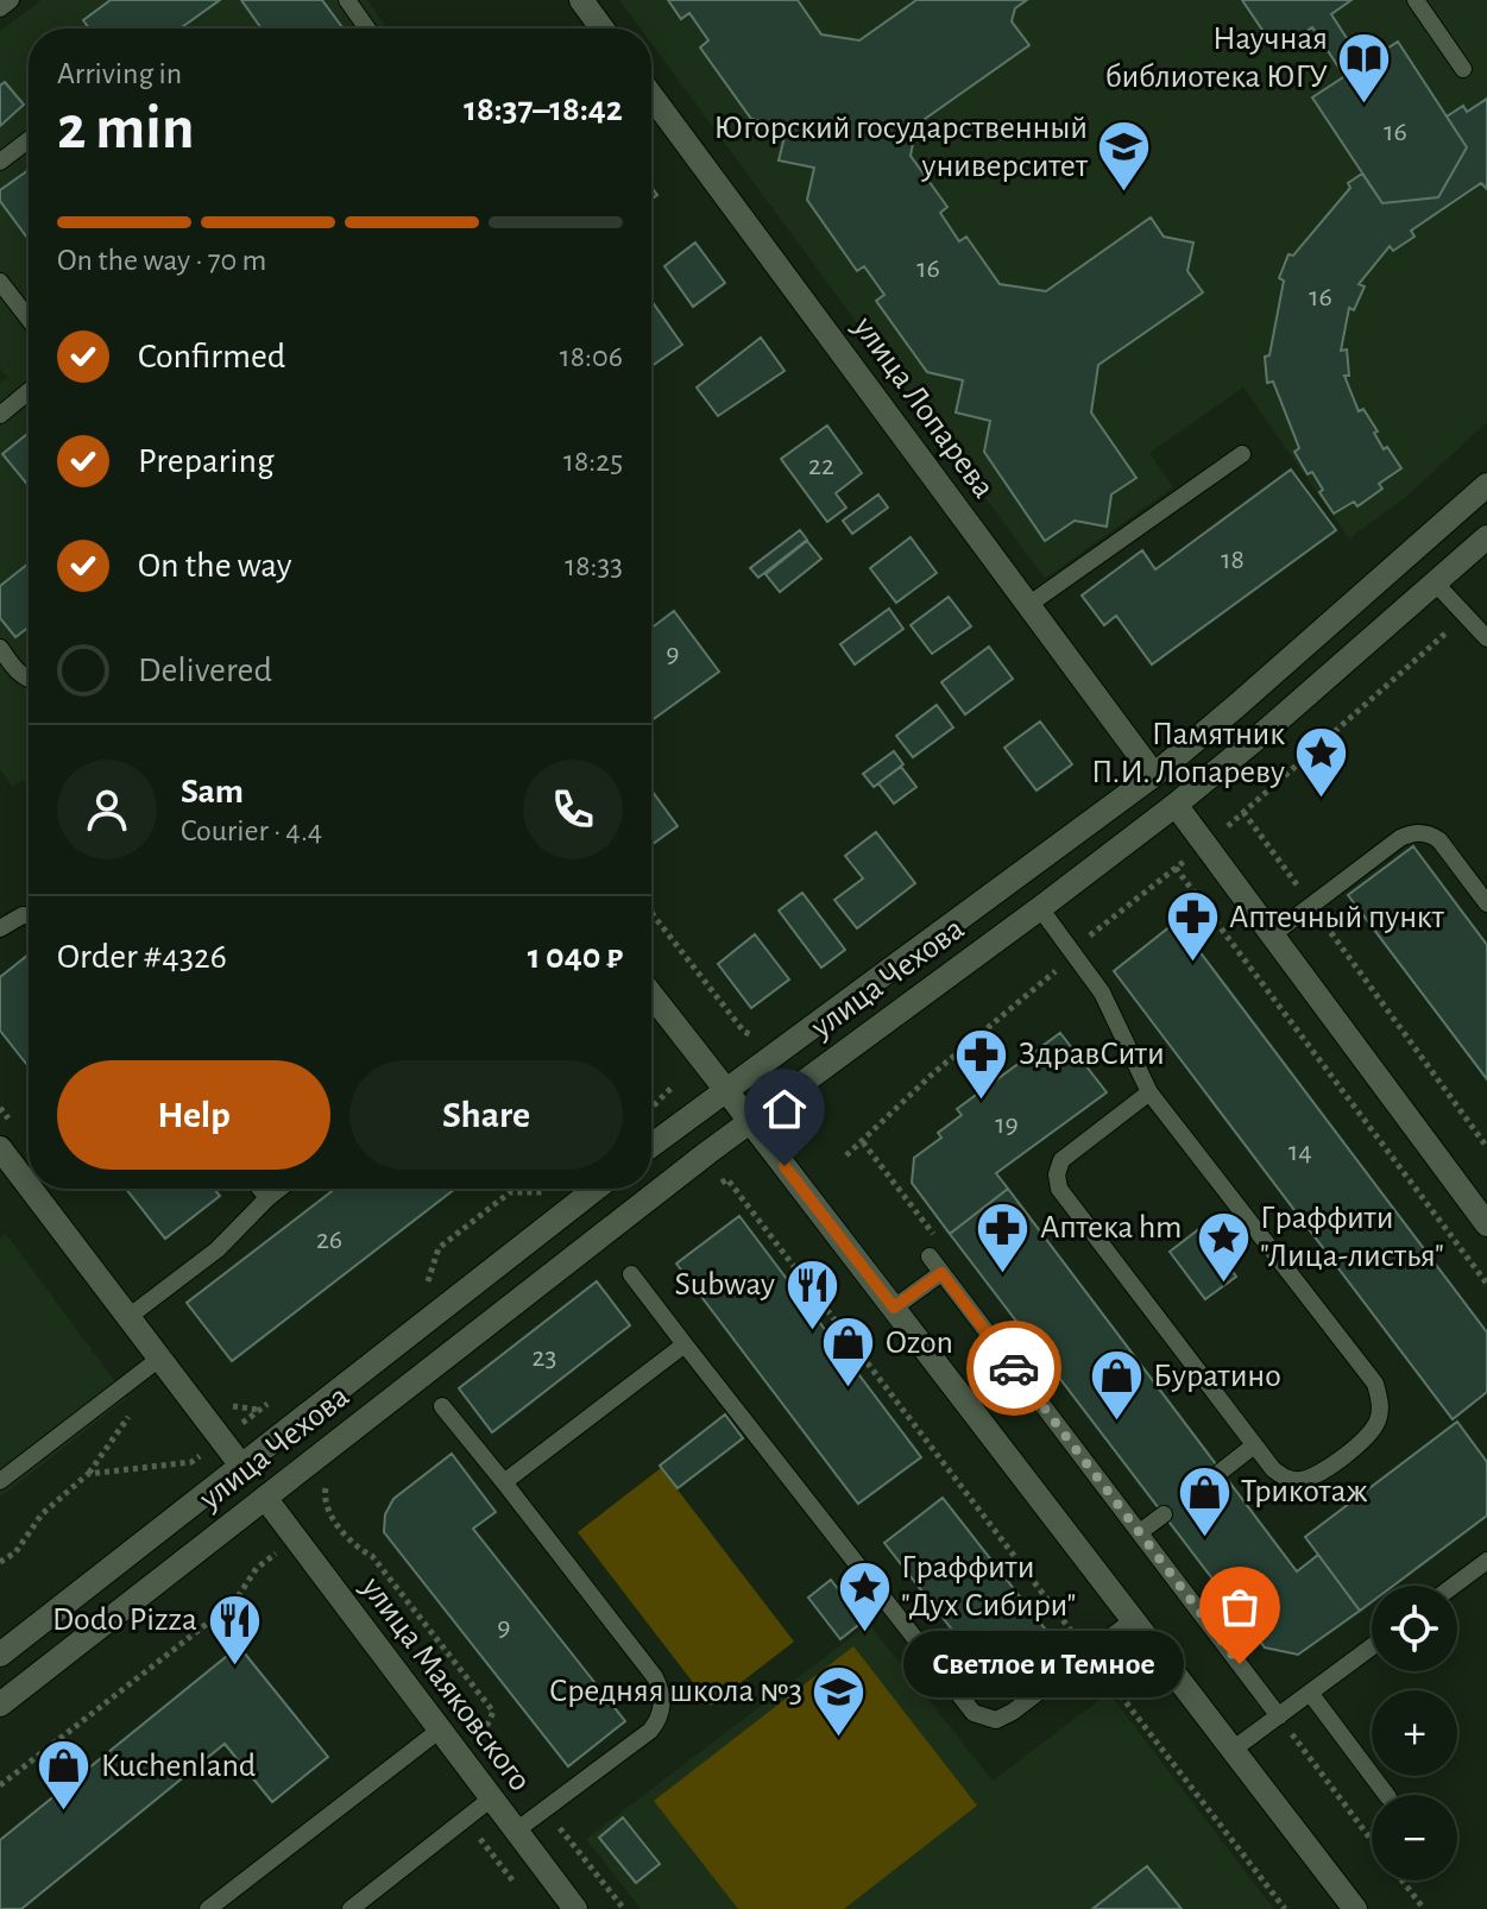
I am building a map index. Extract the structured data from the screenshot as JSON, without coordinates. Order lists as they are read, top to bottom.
{
  "streets": {
    "main road": ["улица Лопарева", "улица Чехова", "улица Маяковского"]
  },
  "crossings": [
    ["улица Лопарева", "улица Чехова"],
    ["улица Чехова", "улица Маяковского"]
  ],
  "places": {
    "library": ["Научная библиотека ЮГУ"],
    "school or university": ["Югорский государственный университет", "Средняя школа №3"],
    "place": ["Памятник П.И. Лопареву", "Граффити \"Лица-листья\"", "Граффити \"Дух Сибири\""],
    "pharmacy": ["Аптечный пункт", "ЗдравСити", "Аптека hm"],
    "restaurant": ["Subway", "Dodo Pizza"],
    "shop": [
      "Ozon",
      "Буратино",
      "Трикотаж",
      "Kuchenland"
    ],
    "other": ["Светлое и Темное"]
  },
  "house_numbers": [
    "16",
    "16",
    "16",
    "22",
    "18",
    "9",
    "19",
    "14",
    "26",
    "23",
    "9"
  ],
  "page": {
    "heading": ["2 min", "Arriving in", "18:37–18:42"],
    "panel": [
      "Sam",
      "Courier · 4.4",
      "Order #4326",
      "1 040 ₽"
    ],
    "bar": "On the way · 70 m",
    "list": [
      ["Confirmed", "18:06"],
      ["Preparing", "18:25"],
      ["On the way", "18:33"],
      "Delivered"
    ],
    "buttons": ["Help", "Share"],
    "map_buttons": ["+", "−"],
    "bubble": "Светлое и Темное"
  }
}
